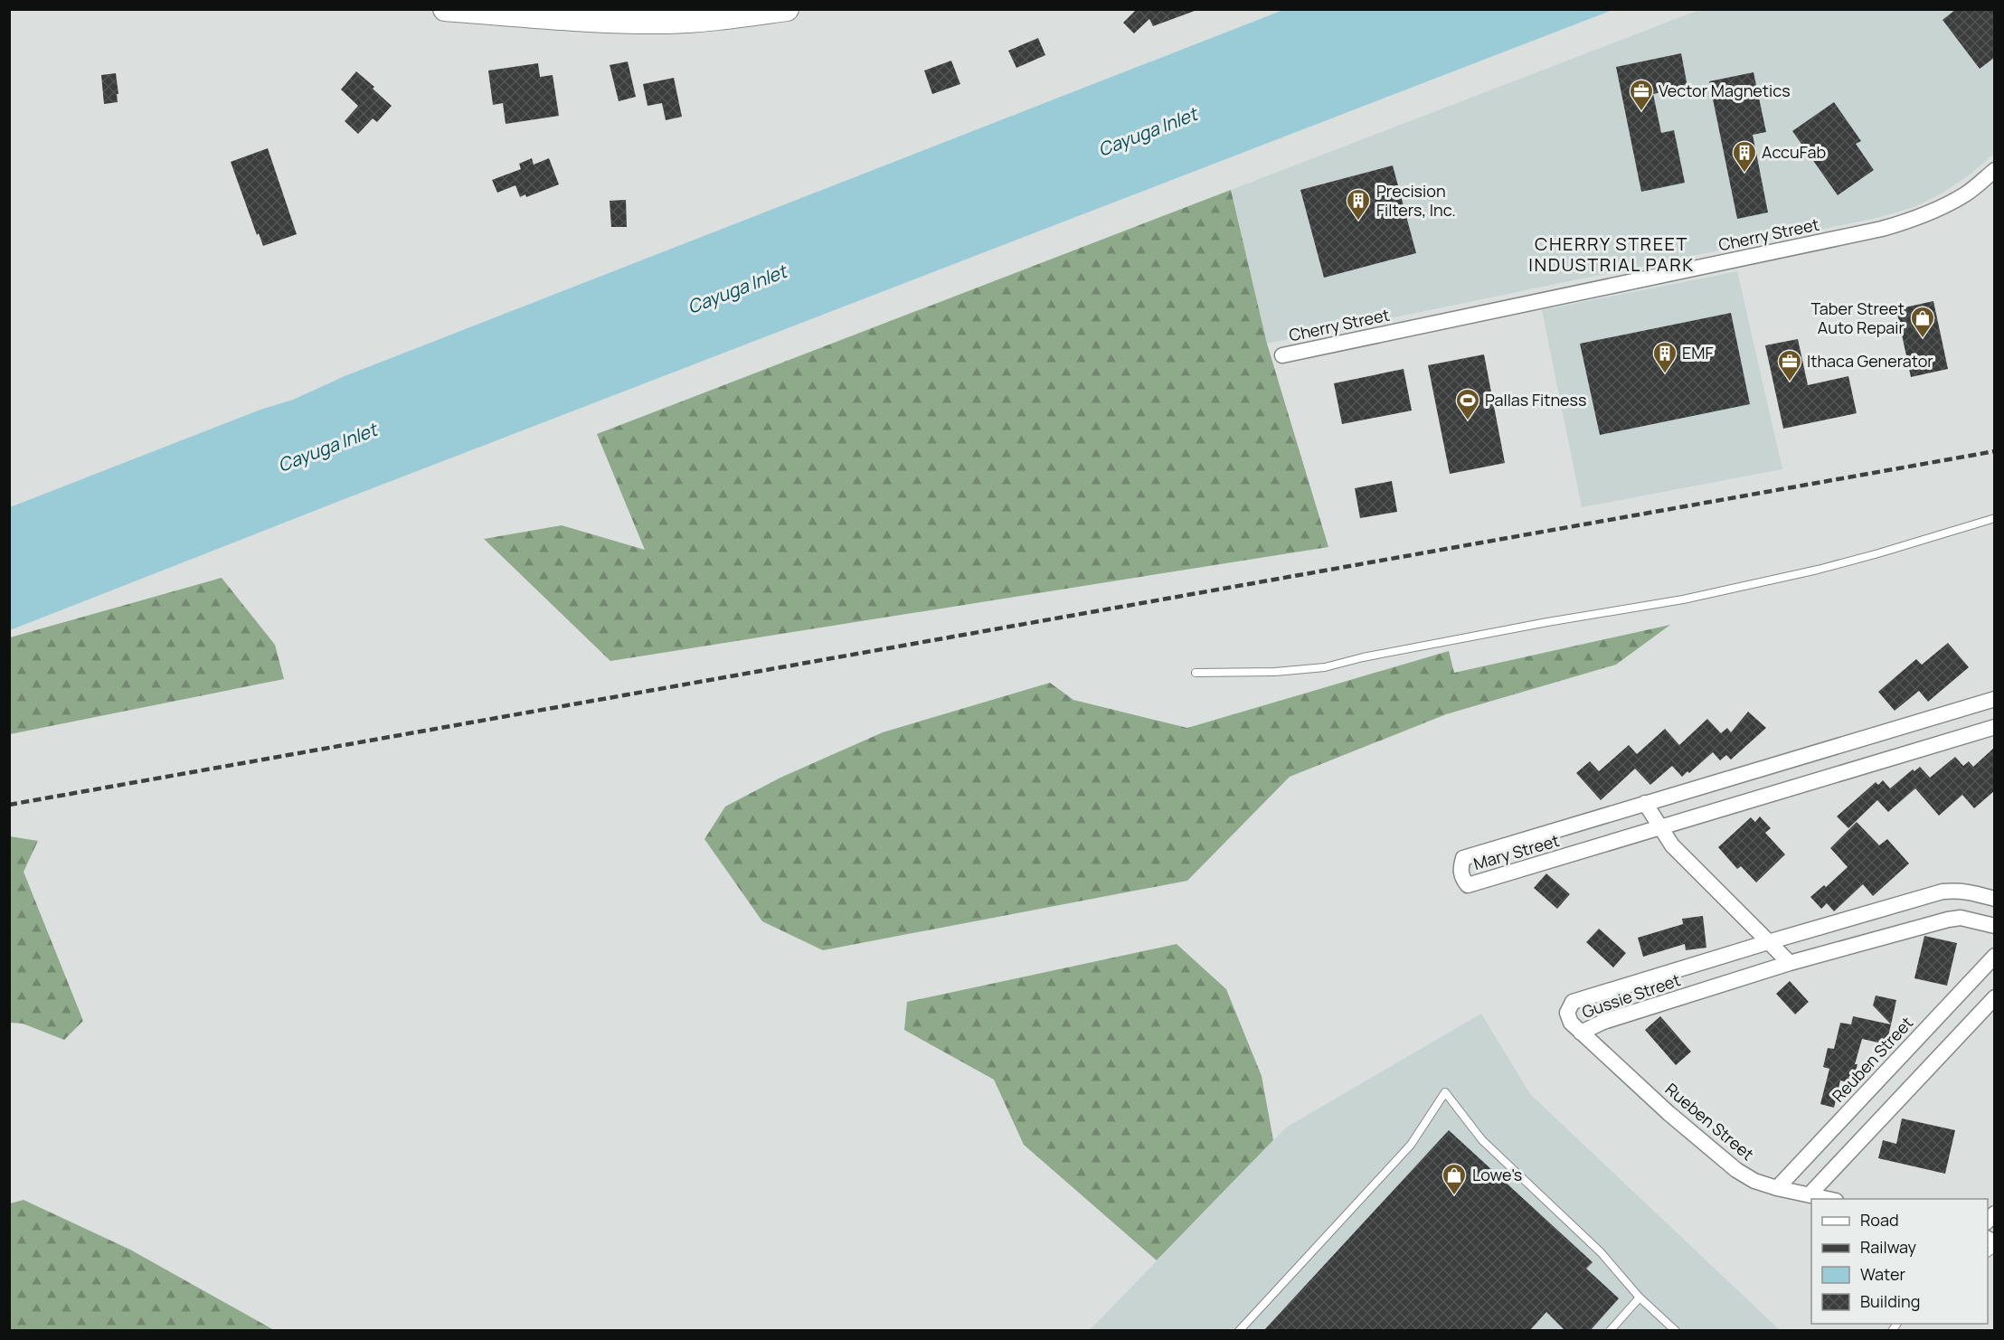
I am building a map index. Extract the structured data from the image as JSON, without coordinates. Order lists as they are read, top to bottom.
{
  "streets": {
    "street": [
      "Cherry Street",
      "Mary Street",
      "Gussie Street",
      "Reuben Street",
      "Rueben Street"
    ]
  },
  "crossings": [
    ["Gussie Street", "Rueben Street"],
    ["Reuben Street", "Rueben Street"]
  ],
  "districts": ["CHERRY STREET INDUSTRIAL PARK"],
  "water": ["Cayuga Inlet"],
  "places": {
    "office": ["Vector Magnetics", "Ithaca Generator"],
    "building": ["AccuFab", "Precision Filters, Inc.", "EMF"],
    "shop": ["Taber Street Auto Repair", "Lowe's"],
    "sports": ["Pallas Fitness"]
  },
  "legend": [
    "Road",
    "Railway",
    "Water",
    "Building"
  ]
}
